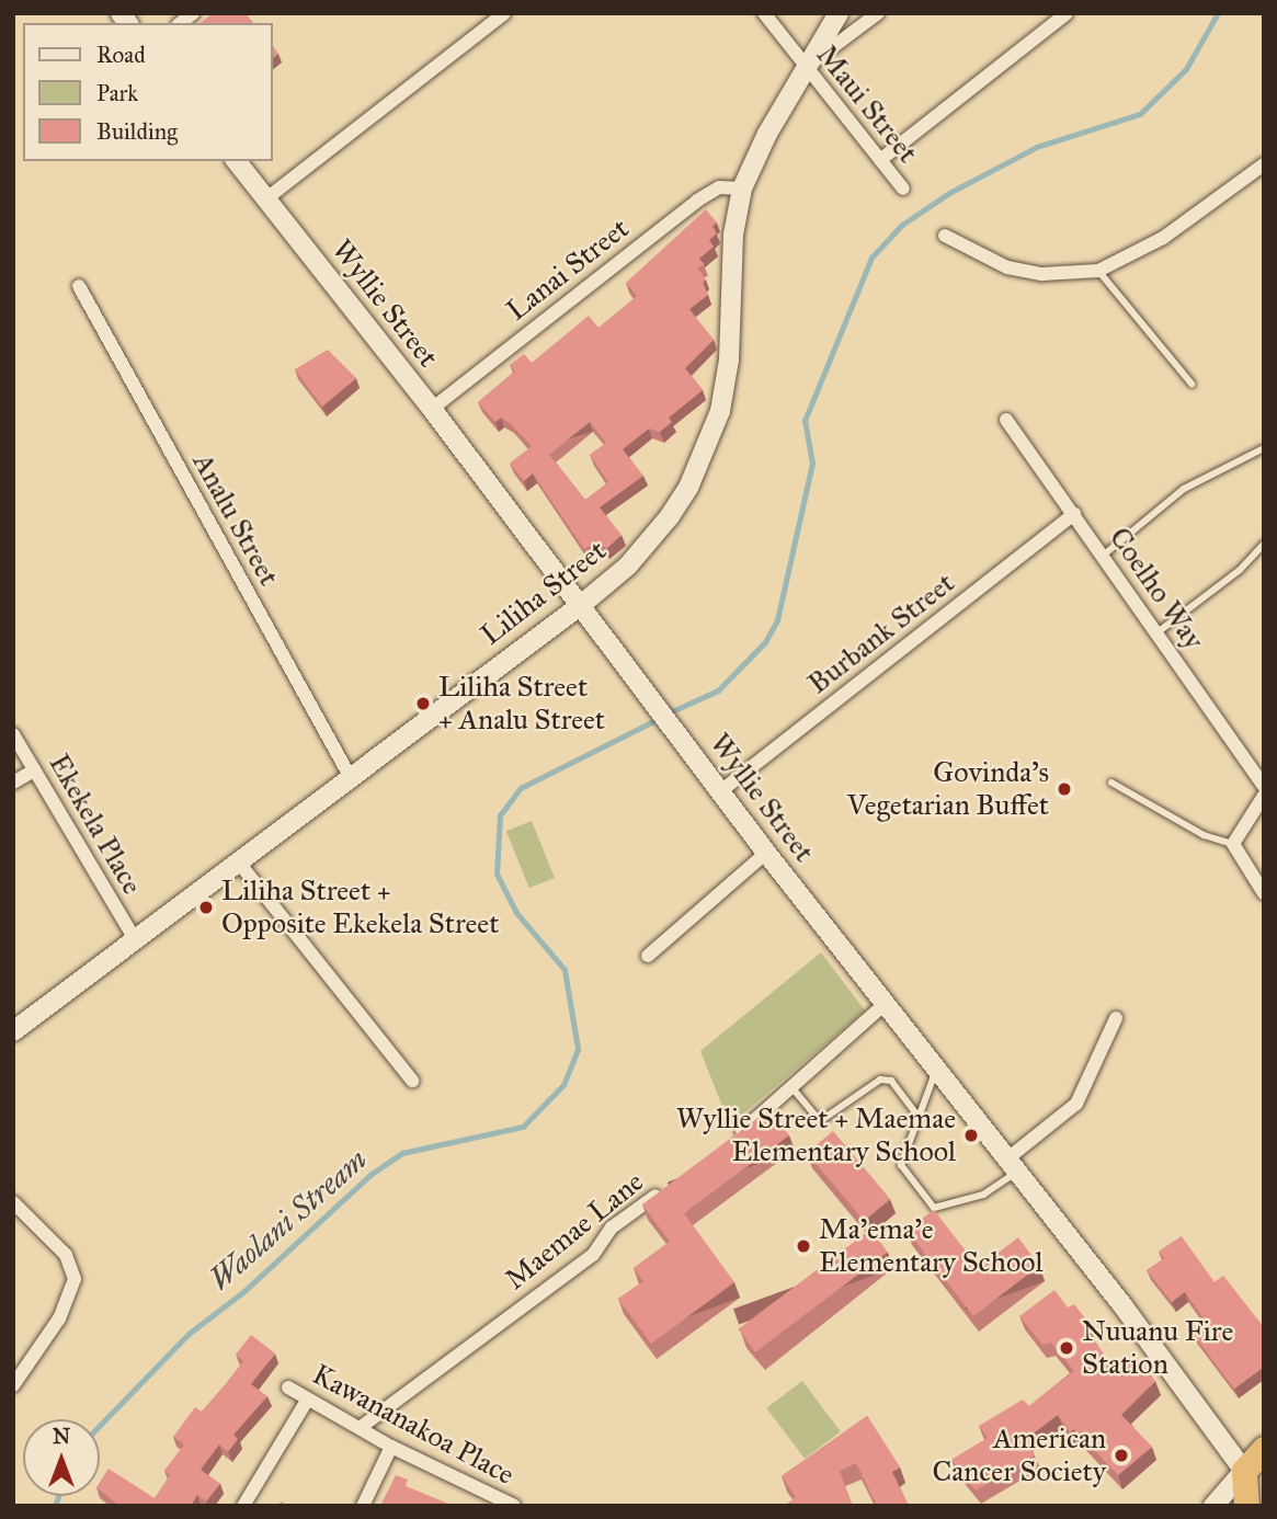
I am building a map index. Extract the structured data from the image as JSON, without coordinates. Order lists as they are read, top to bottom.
{
  "streets": {
    "street": [
      "Maui Street",
      "Lanai Street",
      "Wyllie Street",
      "Analu Street",
      "Coelho Way",
      "Liliha Street",
      "Burbank Street",
      "Ekekela Place",
      "Maemae Lane",
      "Kawananakoa Place"
    ]
  },
  "crossings": [
    ["Maui Street", "Liliha Street"],
    ["Lanai Street", "Wyllie Street"],
    ["Lanai Street", "Liliha Street"],
    ["Wyllie Street", "Liliha Street"],
    ["Wyllie Street", "Burbank Street"],
    ["Analu Street", "Liliha Street"],
    ["Coelho Way", "Burbank Street"],
    ["Liliha Street", "Ekekela Place"],
    ["Maemae Lane", "Kawananakoa Place"]
  ],
  "water": ["Waolani Stream"],
  "places": [
    "Liliha Street + Analu Street",
    "Govinda’s Vegetarian Buffet",
    "Liliha Street + Opposite Ekekela Street",
    "Wyllie Street + Maemae Elementary School",
    "Ma'ema'e Elementary School",
    "Nuuanu Fire Station",
    "American Cancer Society"
  ],
  "legend": ["Road", "Park", "Building"],
  "north": "top"
}
